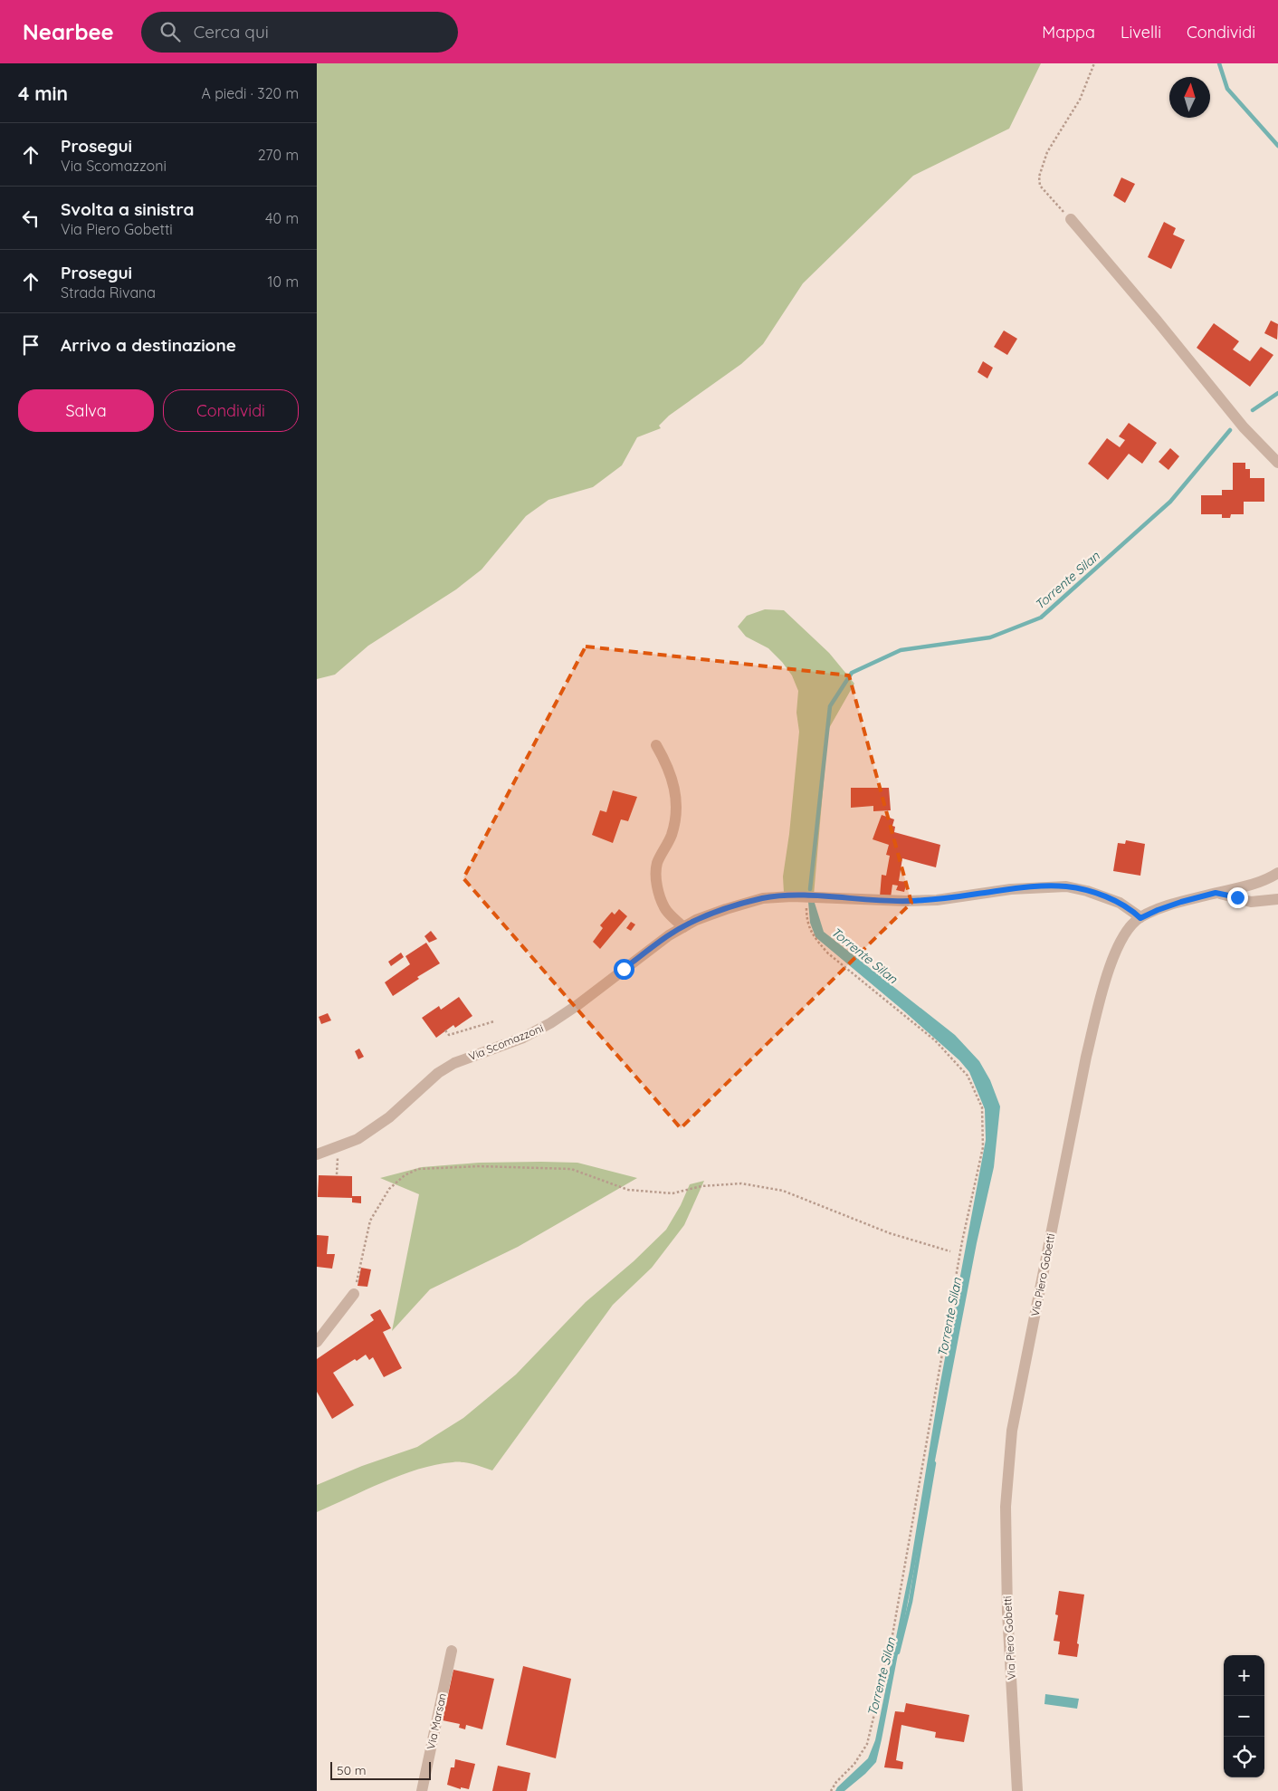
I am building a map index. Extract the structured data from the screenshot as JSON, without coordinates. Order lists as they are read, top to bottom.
{
  "streets": {
    "street": ["Via Scomazzoni", "Via Piero Gobetti", "Via Marsan"]
  },
  "crossings": [
    ["Via Scomazzoni", "Via Piero Gobetti"]
  ],
  "water": ["Torrente Silan"],
  "scale_bar": "50 m",
  "north": "top",
  "page": {
    "header": "Nearbee",
    "search": "Cerca qui",
    "nav": ["Mappa", "Livelli", "Condividi"],
    "heading": ["4 min", "A piedi · 320 m"],
    "list": [
      ["Prosegui", "Via Scomazzoni", "270 m"],
      ["Svolta a sinistra", "Via Piero Gobetti", "40 m"],
      ["Prosegui", "Strada Rivana", "10 m"],
      "Arrivo a destinazione"
    ],
    "buttons": ["Salva", "Condividi"],
    "map_buttons": ["+", "−"],
    "scale": "50 m"
  }
}
